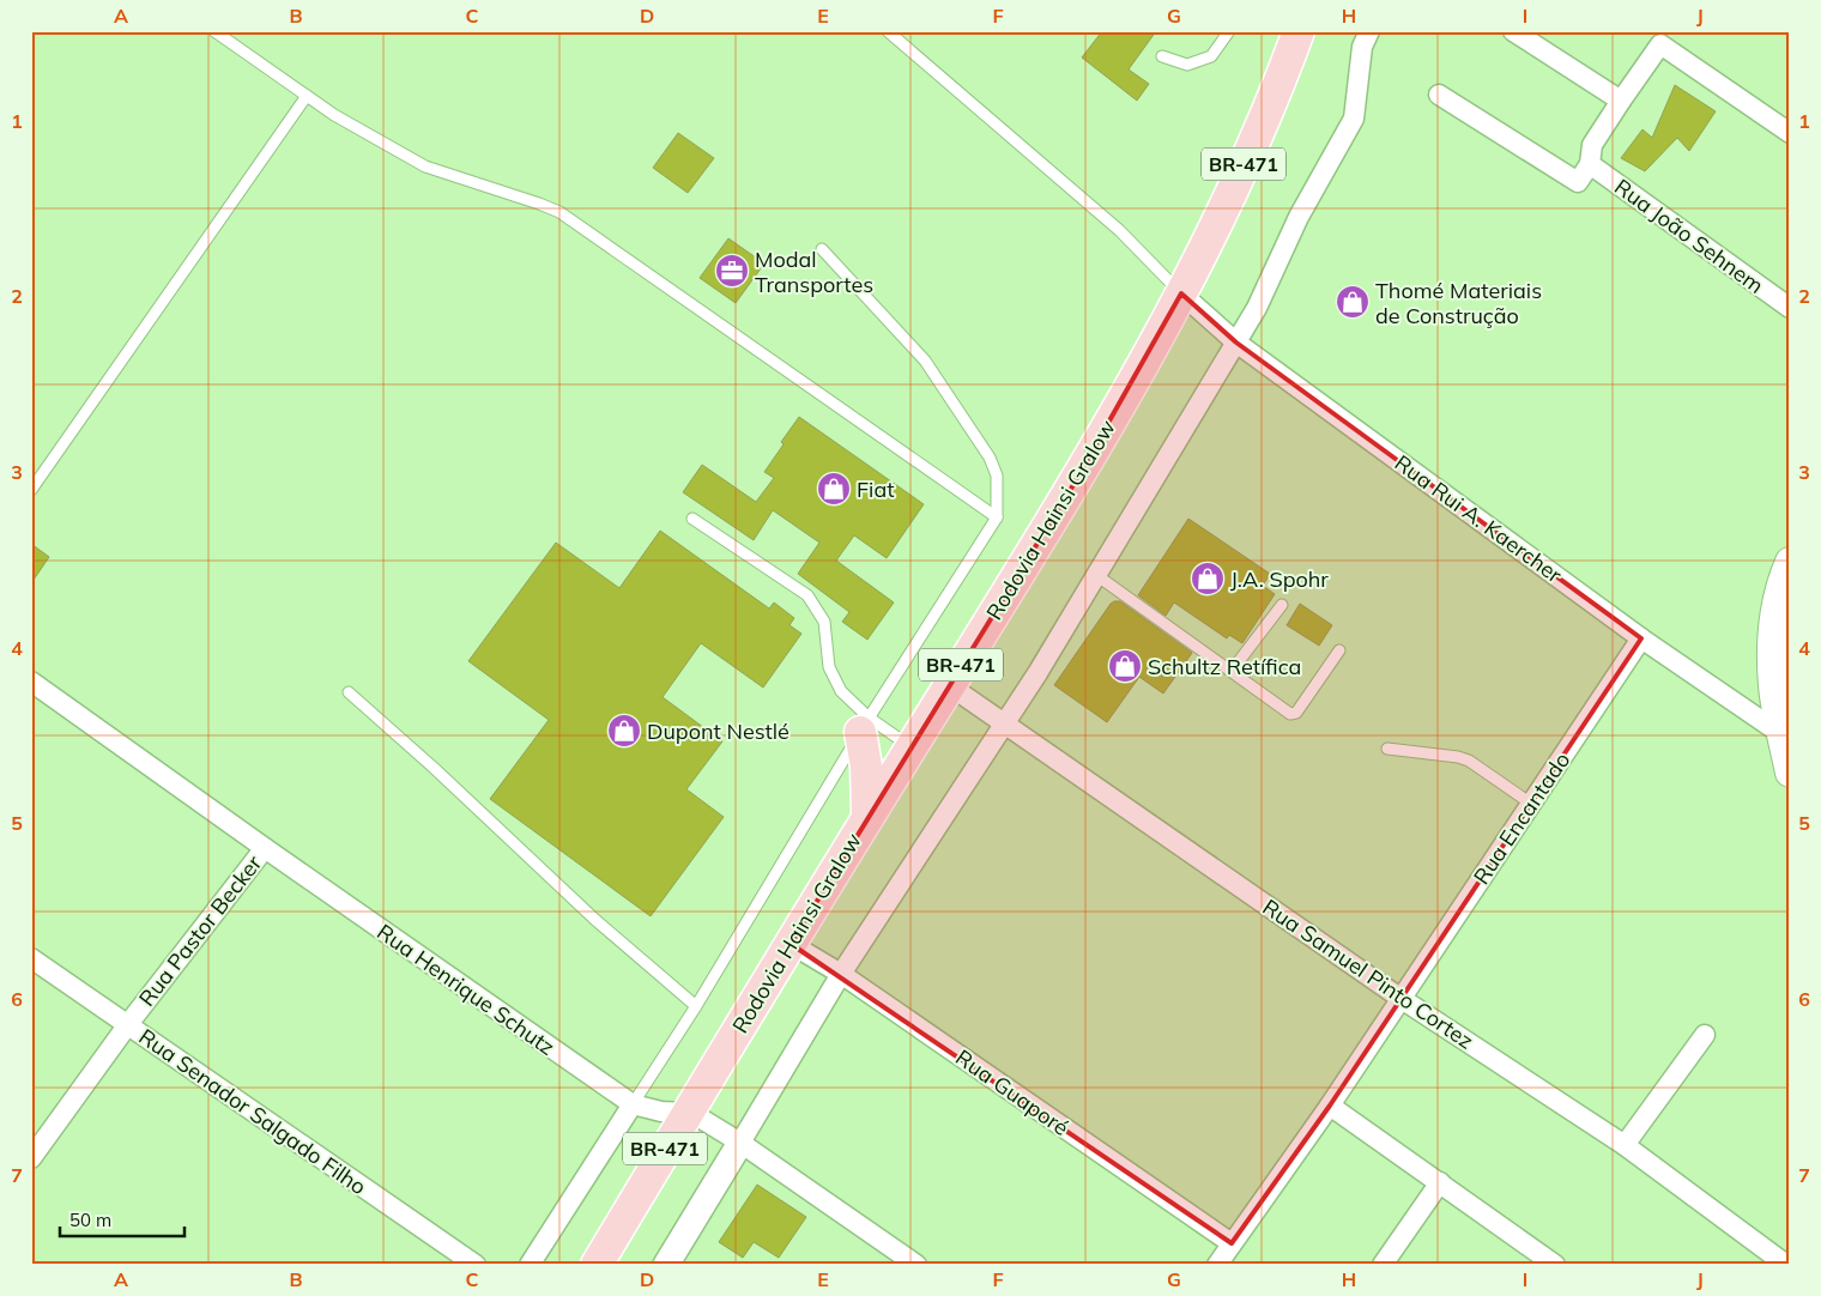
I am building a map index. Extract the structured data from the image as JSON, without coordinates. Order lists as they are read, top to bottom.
{
  "streets": {
    "main road": ["BR-471", "Rodovia Hainsi Gralow"],
    "street": [
      "Rua João Sehnem",
      "Rua Rui A. Kaercher",
      "Rua Encantado",
      "Rua Pastor Becker",
      "Rua Samuel Pinto Cortez",
      "Rua Henrique Schutz",
      "Rua Guaporé",
      "Rua Senador Salgado Filho"
    ]
  },
  "crossings": [
    ["Rua Rui A. Kaercher", "Rodovia Hainsi Gralow"],
    ["Rua Rui A. Kaercher", "Rua Encantado"],
    ["Rodovia Hainsi Gralow", "Rua Samuel Pinto Cortez"],
    ["Rodovia Hainsi Gralow", "Rua Henrique Schutz"],
    ["Rodovia Hainsi Gralow", "Rua Guaporé"],
    ["Rua Encantado", "Rua Samuel Pinto Cortez"],
    ["Rua Encantado", "Rua Guaporé"],
    ["Rua Pastor Becker", "Rua Henrique Schutz"],
    ["Rua Pastor Becker", "Rua Senador Salgado Filho"]
  ],
  "places": {
    "office": ["Modal Transportes"],
    "shop": [
      "Thomé Materiais de Construção",
      "Fiat",
      "J.A. Spohr",
      "Schultz Retífica",
      "Dupont Nestlé"
    ]
  },
  "scale_bar": "50 m",
  "grid": {
    "columns": [
      "A",
      "B",
      "C",
      "D",
      "E",
      "F",
      "G",
      "H",
      "I",
      "J"
    ],
    "rows": [
      "1",
      "2",
      "3",
      "4",
      "5",
      "6",
      "7"
    ]
  }
}
